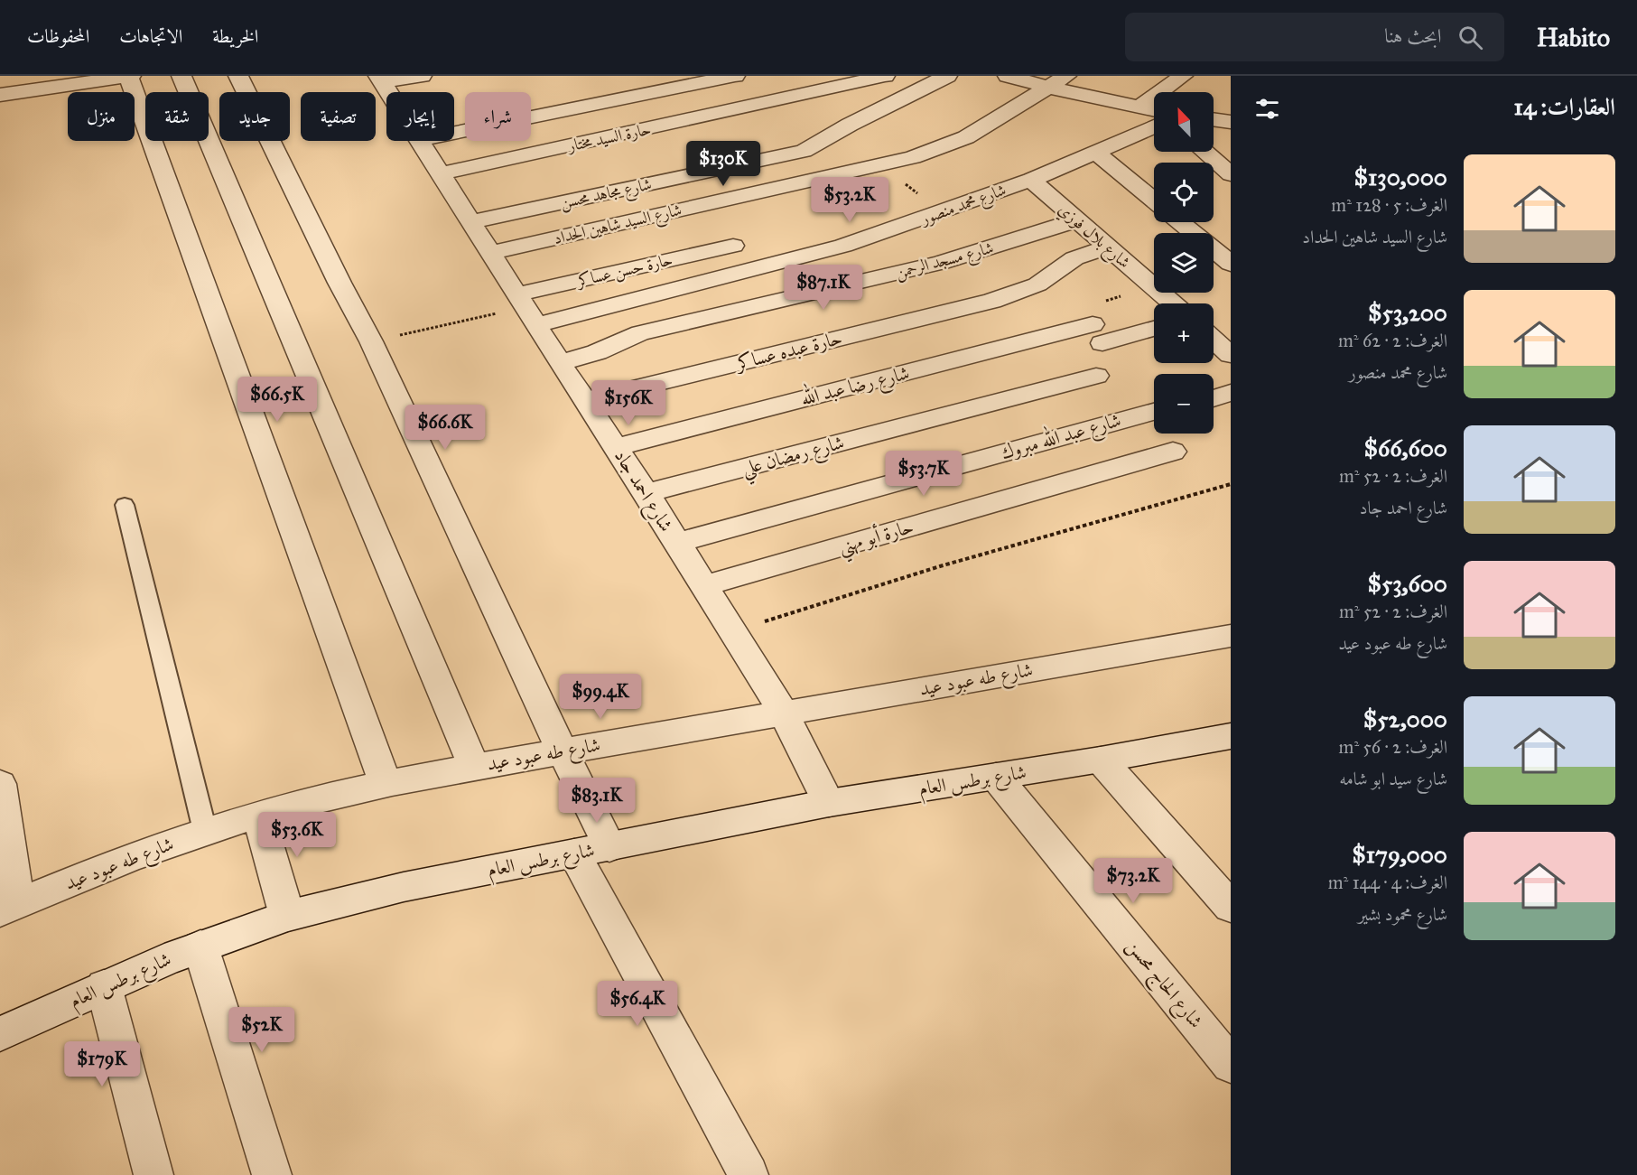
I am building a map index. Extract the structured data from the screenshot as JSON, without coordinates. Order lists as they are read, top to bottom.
{
  "streets": {
    "street": [
      "حارة السيد مختار",
      "شارع مجاهد محسن",
      "شارع محمد منصور",
      "شارع السيد شاهين الحداد",
      "شارع بلال فوزي",
      "شارع مسجد الرحمن",
      "حارة حسن عساكر",
      "حارة عبده عساكر",
      "شارع رضا عبد الله",
      "شارع عبد الله مبروك",
      "شارع رمضان علي",
      "شارع احمد جاد",
      "حارة أبو مهني",
      "شارع طه عبود عيد",
      "شارع برطس العام",
      "شارع الحاج محسن"
    ]
  },
  "crossings": [
    ["حارة السيد مختار", "شارع احمد جاد"],
    ["شارع مجاهد محسن", "شارع احمد جاد"],
    ["شارع محمد منصور", "شارع بلال فوزي"],
    ["شارع محمد منصور", "حارة حسن عساكر"],
    ["شارع محمد منصور", "شارع احمد جاد"],
    ["شارع السيد شاهين الحداد", "شارع احمد جاد"],
    ["شارع بلال فوزي", "شارع مسجد الرحمن"],
    ["شارع بلال فوزي", "حارة عبده عساكر"],
    ["شارع مسجد الرحمن", "شارع احمد جاد"],
    ["حارة حسن عساكر", "شارع احمد جاد"],
    ["حارة عبده عساكر", "شارع احمد جاد"],
    ["شارع رضا عبد الله", "شارع احمد جاد"],
    ["شارع عبد الله مبروك", "شارع احمد جاد"],
    ["شارع رمضان علي", "شارع احمد جاد"],
    ["شارع احمد جاد", "حارة أبو مهني"],
    ["شارع احمد جاد", "شارع طه عبود عيد"],
    ["شارع احمد جاد", "شارع برطس العام"],
    ["شارع برطس العام", "شارع الحاج محسن"]
  ],
  "north": "top left",
  "page": {
    "header": "Habito",
    "search": "ابحث هنا",
    "nav": ["الخريطة", "الاتجاهات", "المحفوظات"],
    "heading": "العقارات: 14",
    "map_buttons": ["+", "−"],
    "chip": [
      "شراء",
      "إيجار",
      "تصفية",
      "جديد",
      "شقة",
      "منزل"
    ],
    "list": [
      {
        "name": "$130,000",
        "note": "الغرف: 5 · 128 m² · شارع السيد شاهين الحداد"
      },
      {
        "name": "$53,200",
        "note": "الغرف: 2 · 62 m² · شارع محمد منصور"
      },
      {
        "name": "$66,600",
        "note": "الغرف: 2 · 52 m² · شارع احمد جاد"
      },
      {
        "name": "$53,600",
        "note": "الغرف: 2 · 52 m² · شارع طه عبود عيد"
      },
      {
        "name": "$52,000",
        "note": "الغرف: 2 · 56 m² · شارع سيد ابو شامه"
      },
      {
        "name": "$179,000",
        "note": "الغرف: 4 · 144 m² · شارع محمود بشير"
      }
    ],
    "price": [
      "$130K",
      "$53.2K",
      "$87.1K",
      "$66.5K",
      "$156K",
      "$66.6K",
      "$53.7K",
      "$99.4K",
      "$83.1K",
      "$53.6K",
      "$73.2K",
      "$56.4K",
      "$52K",
      "$179K"
    ]
  }
}
